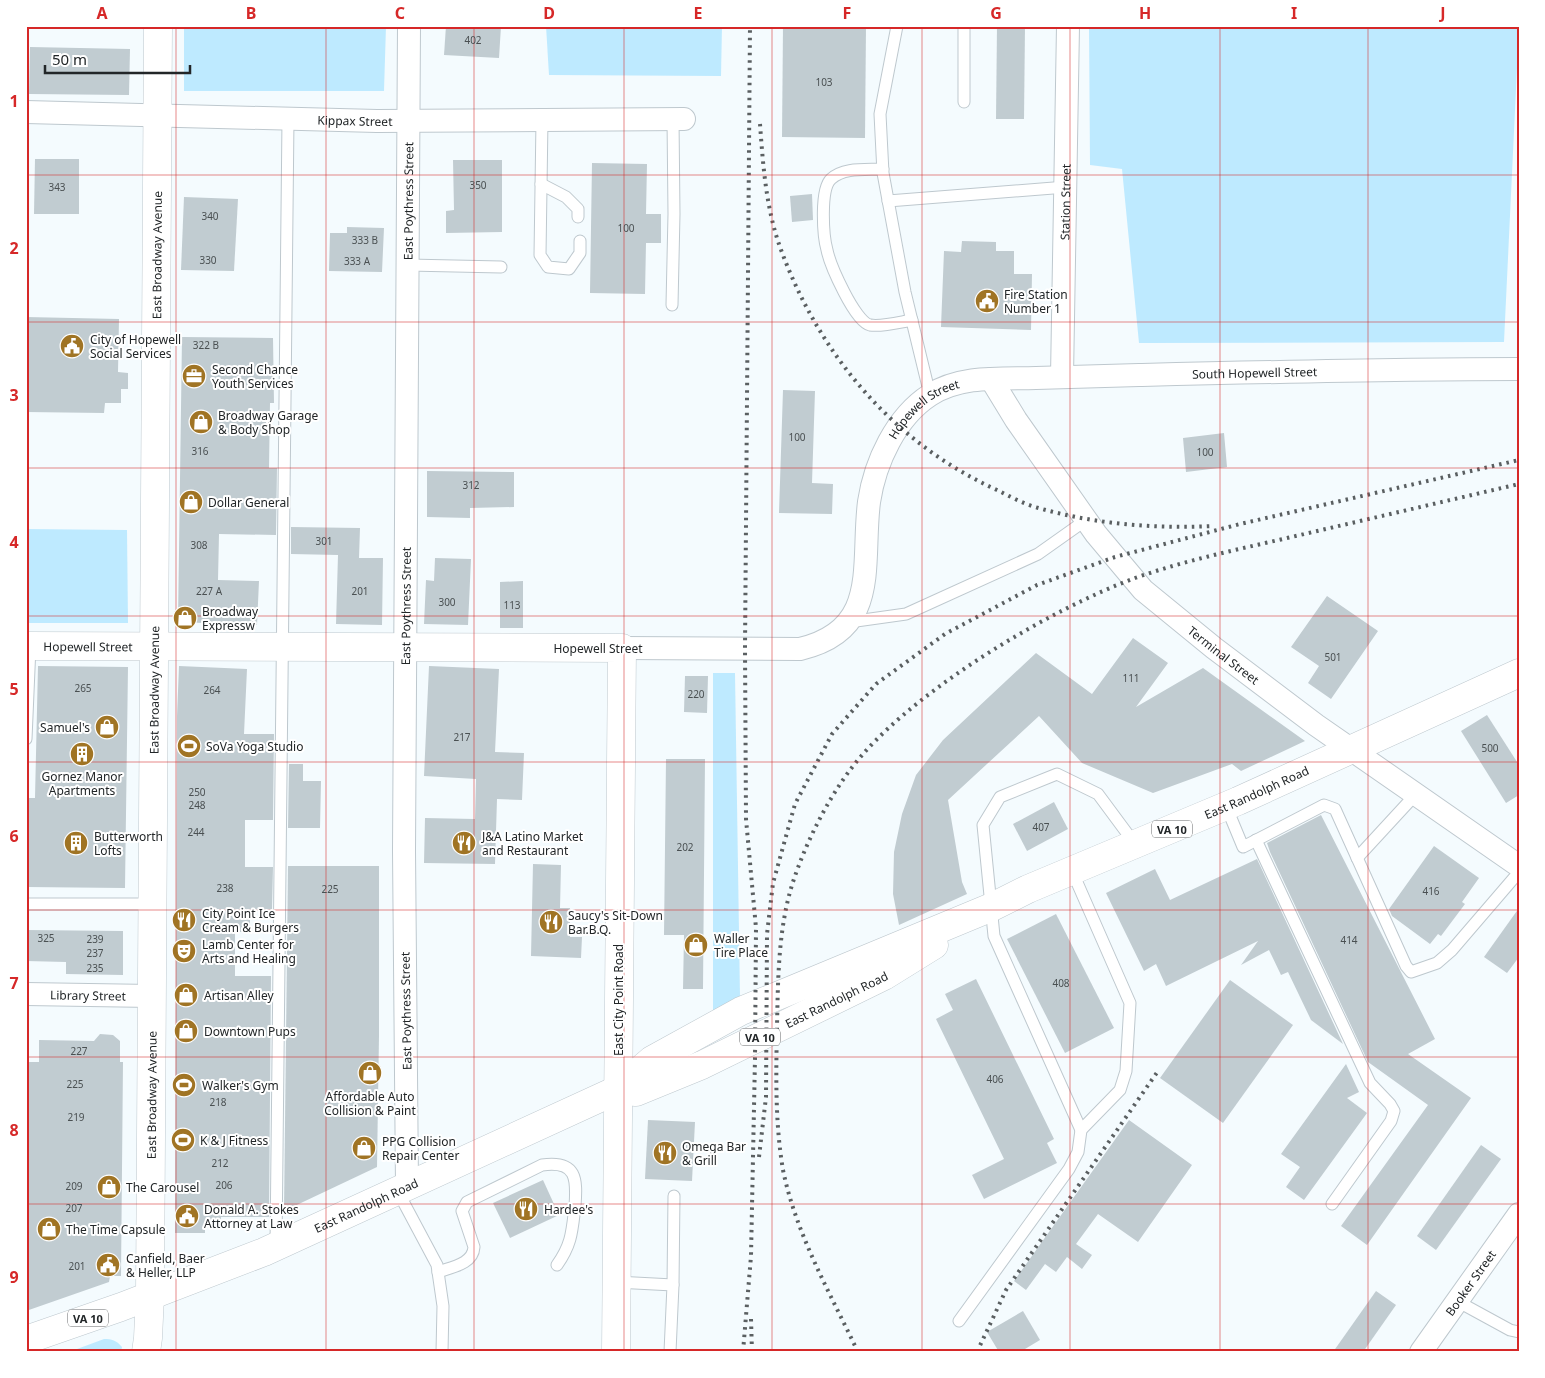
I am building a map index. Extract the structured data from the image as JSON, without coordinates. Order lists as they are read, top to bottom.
{
  "streets": {
    "main road": [
      "East Broadway Avenue",
      "Hopewell Street",
      "East Randolph Road",
      "VA 10",
      "East City Point Road"
    ],
    "street": [
      "Kippax Street",
      "East Poythress Street",
      "Station Street",
      "South Hopewell Street",
      "Terminal Street",
      "Library Street",
      "Booker Street"
    ]
  },
  "crossings": [
    ["Kippax Street", "East Poythress Street"],
    ["Kippax Street", "East Broadway Avenue"],
    ["East Poythress Street", "Hopewell Street"],
    ["East Poythress Street", "East Randolph Road"],
    ["Station Street", "South Hopewell Street"],
    ["East Broadway Avenue", "Hopewell Street"],
    ["East Broadway Avenue", "East Randolph Road"],
    ["East Broadway Avenue", "Library Street"],
    ["South Hopewell Street", "Hopewell Street"],
    ["South Hopewell Street", "Terminal Street"],
    ["Hopewell Street", "Terminal Street"],
    ["Hopewell Street", "East City Point Road"],
    ["Terminal Street", "East Randolph Road"],
    ["East Randolph Road", "East City Point Road"]
  ],
  "places": {
    "public building": [
      "Fire Station Number 1",
      "City of Hopewell Social Services",
      "Donald A. Stokes Attorney at Law",
      "Canfield, Baer & Heller, LLP"
    ],
    "office": ["Second Chance Youth Services"],
    "shop": [
      "Broadway Garage & Body Shop",
      "Dollar General",
      "Broadway Expressw",
      "Samuel's",
      "Waller Tire Place",
      "Artisan Alley",
      "Downtown Pups",
      "Affordable Auto Collision & Paint",
      "PPG Collision Repair Center",
      "The Carousel",
      "The Time Capsule"
    ],
    "sports": ["SoVa Yoga Studio", "Walker's Gym", "K & J Fitness"],
    "building": ["Gornez Manor Apartments", "Butterworth Lofts"],
    "restaurant": [
      "J&A Latino Market and Restaurant",
      "City Point Ice Cream & Burgers",
      "Saucy's Sit-Down Bar.B.Q.",
      "Omega Bar & Grill",
      "Hardee's"
    ],
    "theatre": ["Lamb Center for Arts and Healing"]
  },
  "house_numbers": [
    "402",
    "103",
    "350",
    "343",
    "340",
    "100",
    "333 B",
    "330",
    "333 A",
    "322 B",
    "100",
    "316",
    "100",
    "312",
    "301",
    "308",
    "227 A",
    "201",
    "300",
    "113",
    "501",
    "111",
    "265",
    "264",
    "220",
    "217",
    "500",
    "250",
    "248",
    "407",
    "244",
    "202",
    "238",
    "225",
    "416",
    "325",
    "239",
    "414",
    "237",
    "235",
    "408",
    "227",
    "406",
    "225",
    "218",
    "219",
    "212",
    "206",
    "209",
    "207",
    "201"
  ],
  "scale_bar": "50 m",
  "grid": {
    "columns": [
      "A",
      "B",
      "C",
      "D",
      "E",
      "F",
      "G",
      "H",
      "I",
      "J"
    ],
    "rows": [
      "1",
      "2",
      "3",
      "4",
      "5",
      "6",
      "7",
      "8",
      "9"
    ]
  }
}
